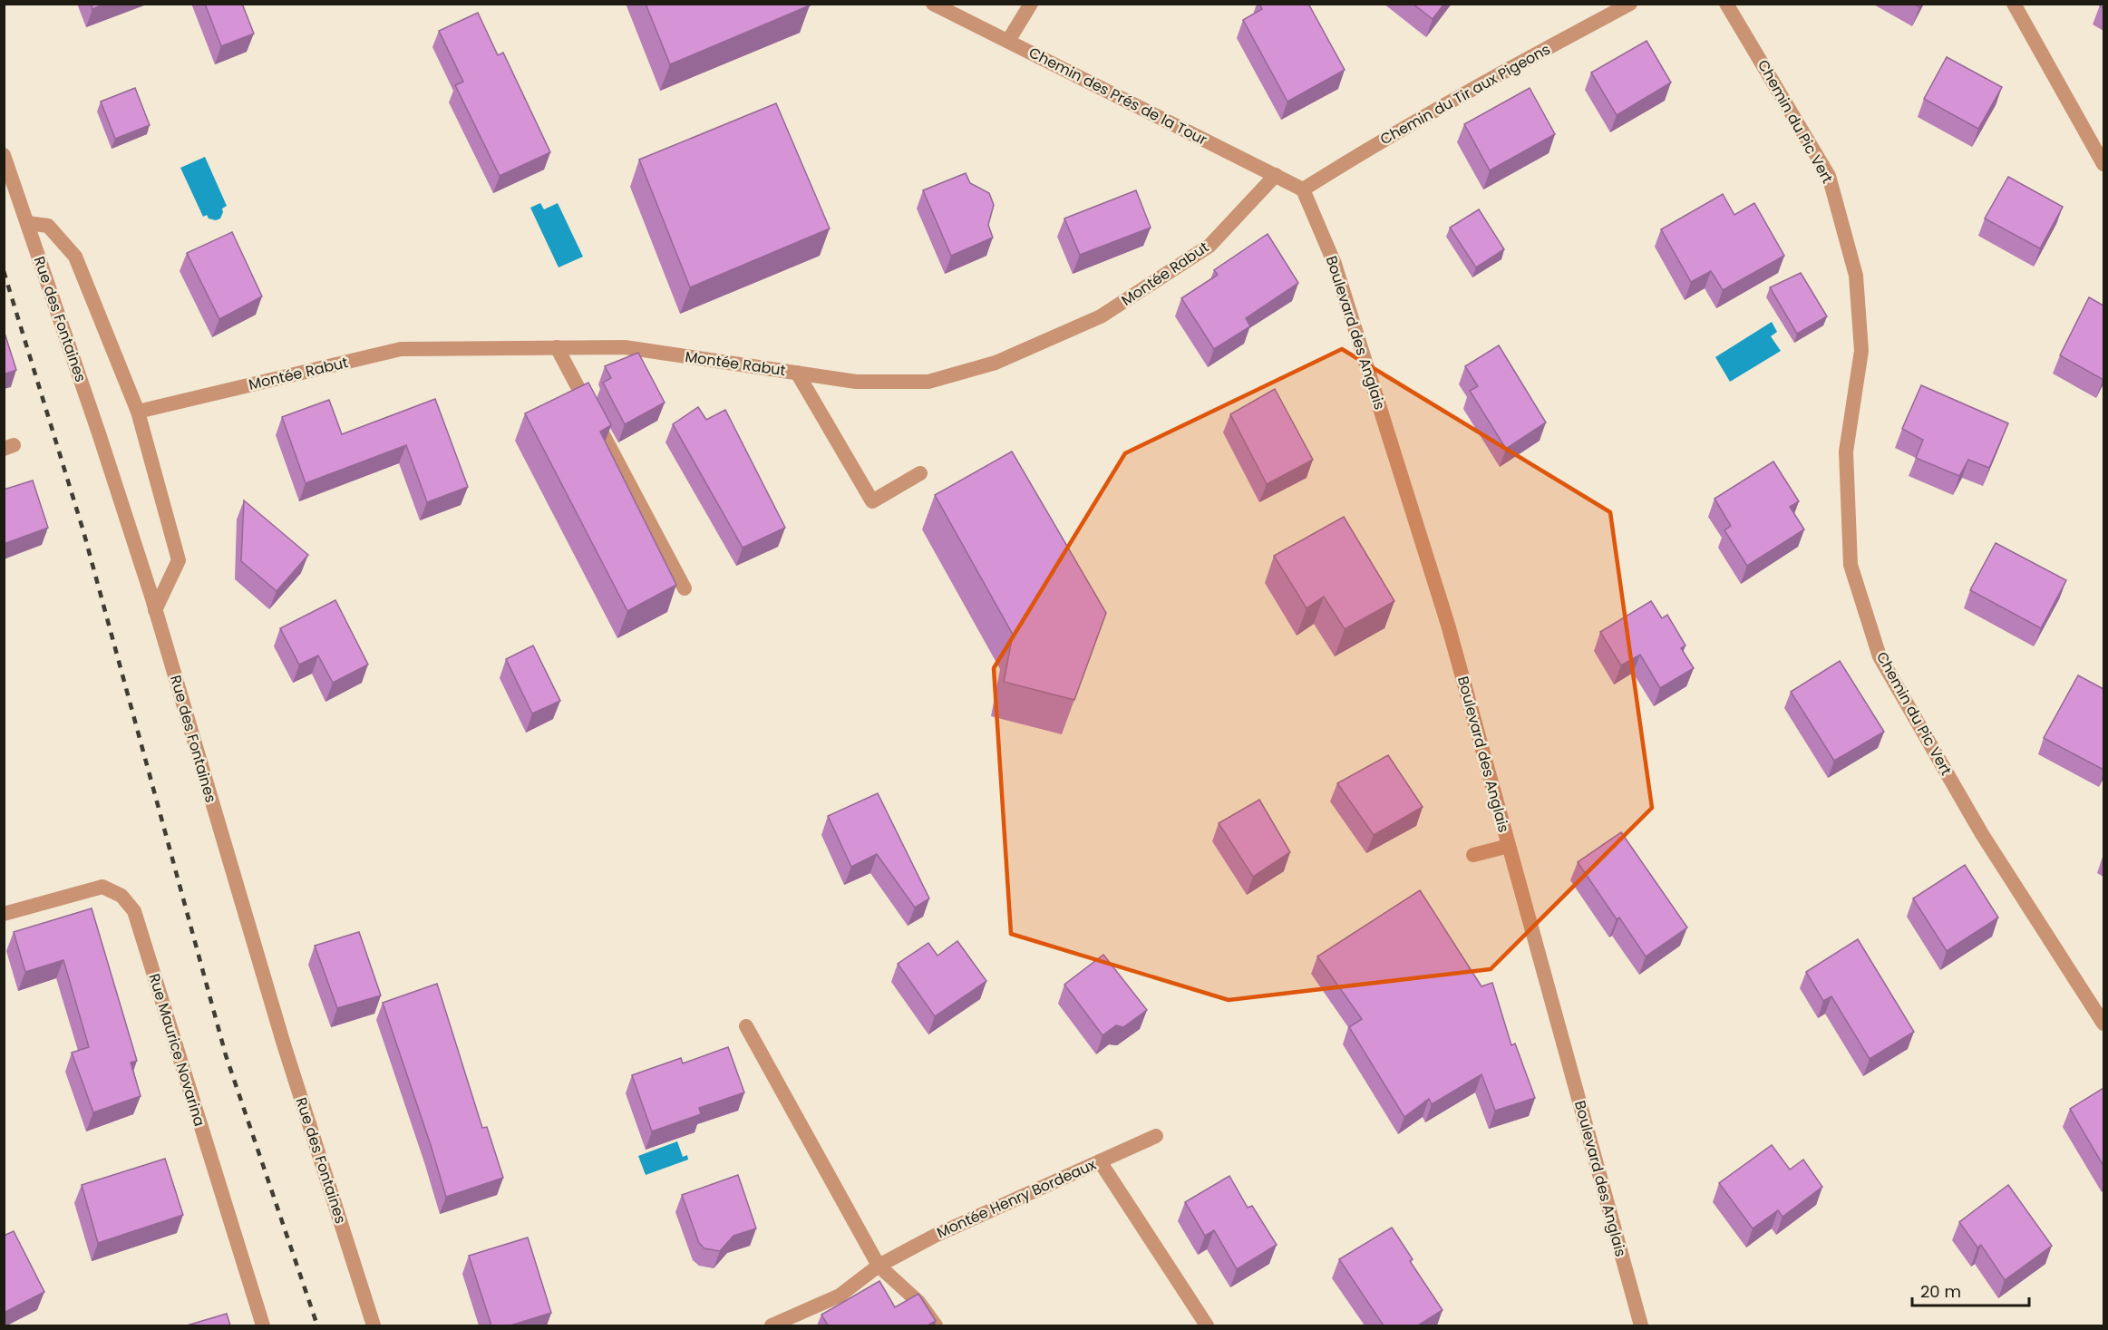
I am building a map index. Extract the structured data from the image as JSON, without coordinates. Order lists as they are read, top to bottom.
{
  "streets": {
    "street": [
      "Chemin du Tir aux Pigeons",
      "Chemin des Prés de la Tour",
      "Chemin du Pic Vert",
      "Montée Rabut",
      "Rue des Fontaines",
      "Boulevard des Anglais",
      "Rue Maurice Novarina",
      "Montée Henry Bordeaux"
    ]
  },
  "crossings": [
    ["Chemin du Tir aux Pigeons", "Chemin des Prés de la Tour"],
    ["Chemin du Tir aux Pigeons", "Boulevard des Anglais"],
    ["Chemin des Prés de la Tour", "Montée Rabut"],
    ["Chemin des Prés de la Tour", "Boulevard des Anglais"]
  ],
  "scale_bar": "20 m"
}
